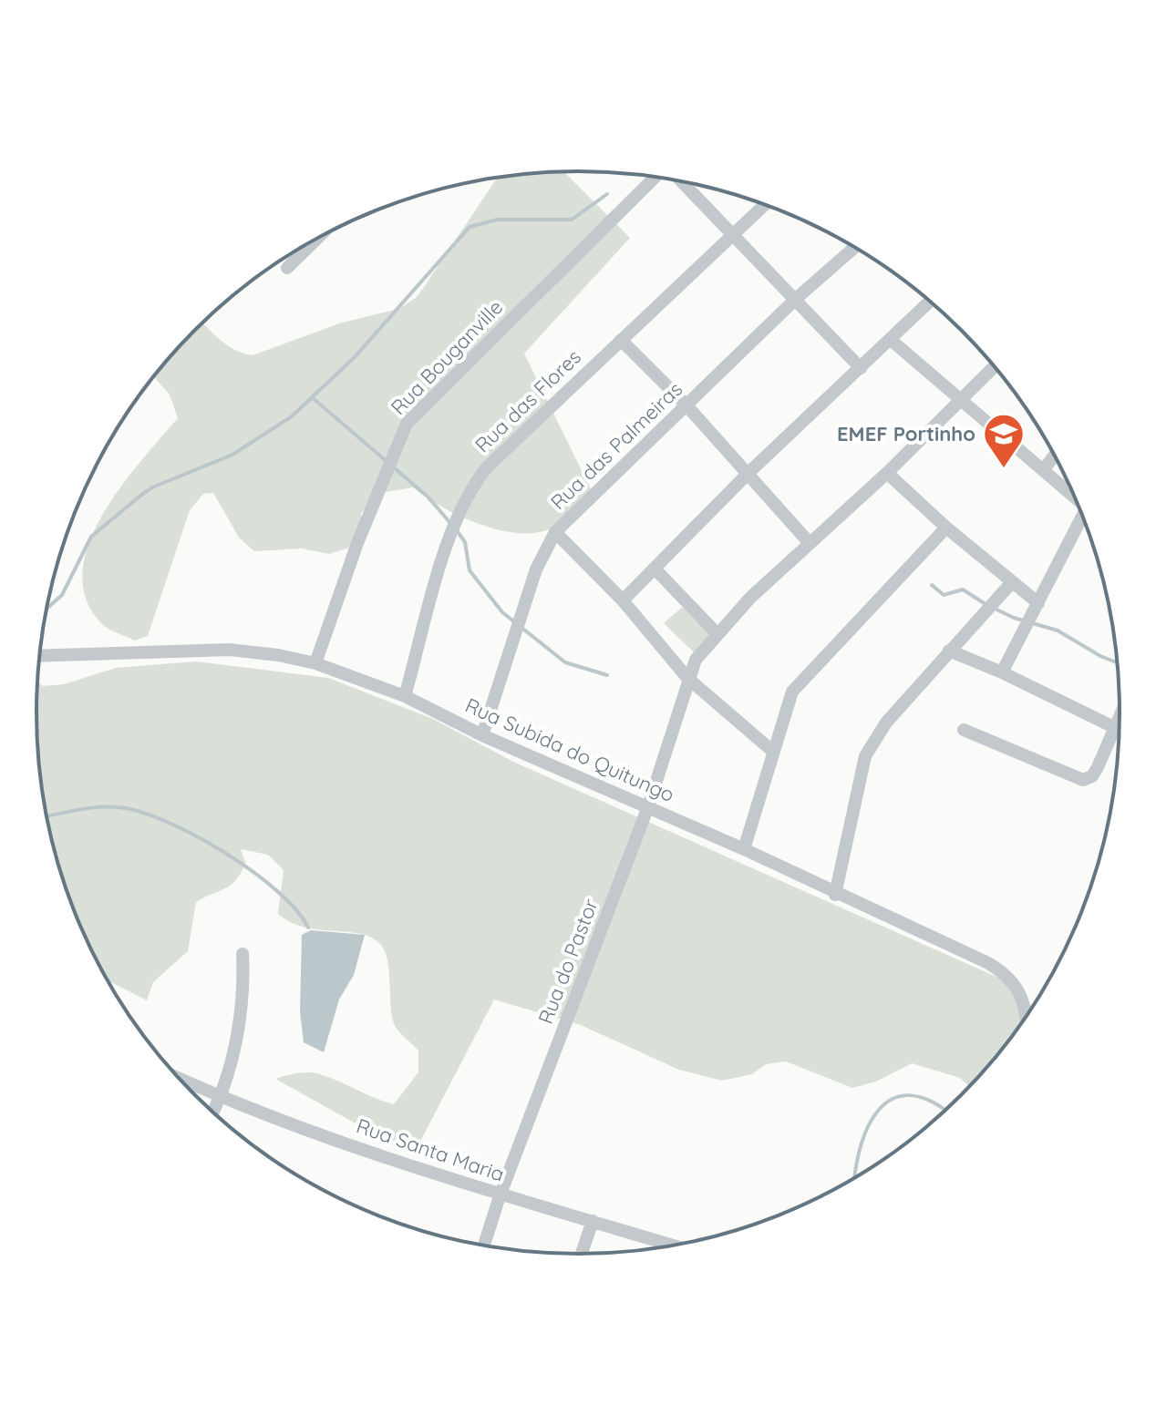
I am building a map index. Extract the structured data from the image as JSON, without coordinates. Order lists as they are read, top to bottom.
{
  "streets": {
    "street": [
      "Rua Bouganville",
      "Rua das Flores",
      "Rua das Palmeiras",
      "Rua Subida do Quitungo",
      "Rua do Pastor",
      "Rua Santa Maria"
    ]
  },
  "crossings": [
    ["Rua Bouganville", "Rua Subida do Quitungo"],
    ["Rua das Flores", "Rua Subida do Quitungo"],
    ["Rua das Palmeiras", "Rua Subida do Quitungo"],
    ["Rua Subida do Quitungo", "Rua do Pastor"],
    ["Rua do Pastor", "Rua Santa Maria"]
  ],
  "places": {
    "school or university": ["EMEF Portinho"]
  }
}
